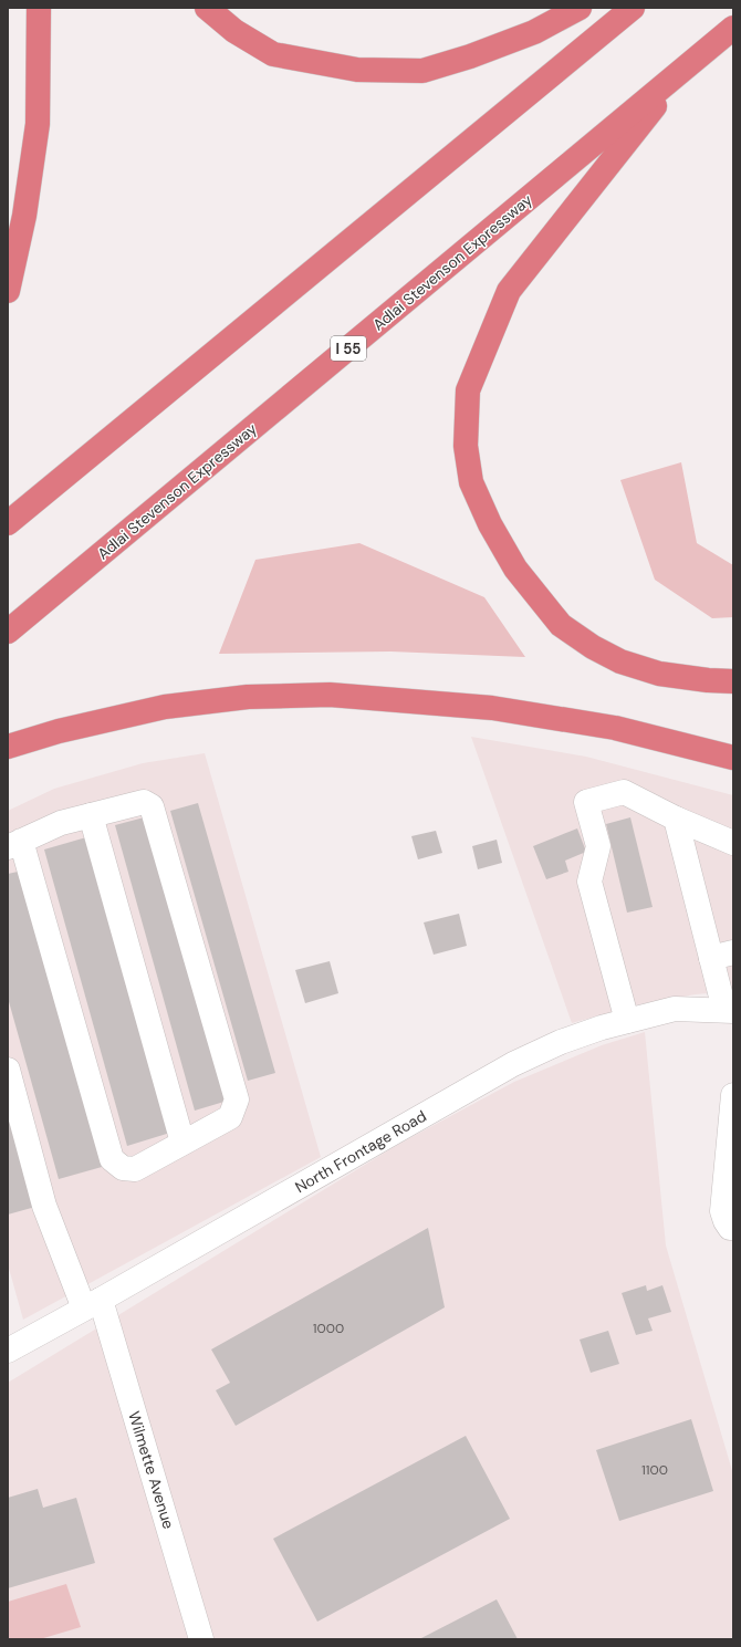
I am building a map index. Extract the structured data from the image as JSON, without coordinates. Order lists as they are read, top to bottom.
{
  "streets": {
    "highway": ["Adlai Stevenson Expressway", "I 55"],
    "street": ["North Frontage Road", "Wilmette Avenue"]
  },
  "crossings": [
    ["North Frontage Road", "Wilmette Avenue"]
  ],
  "house_numbers": ["1000", "1100"]
}
